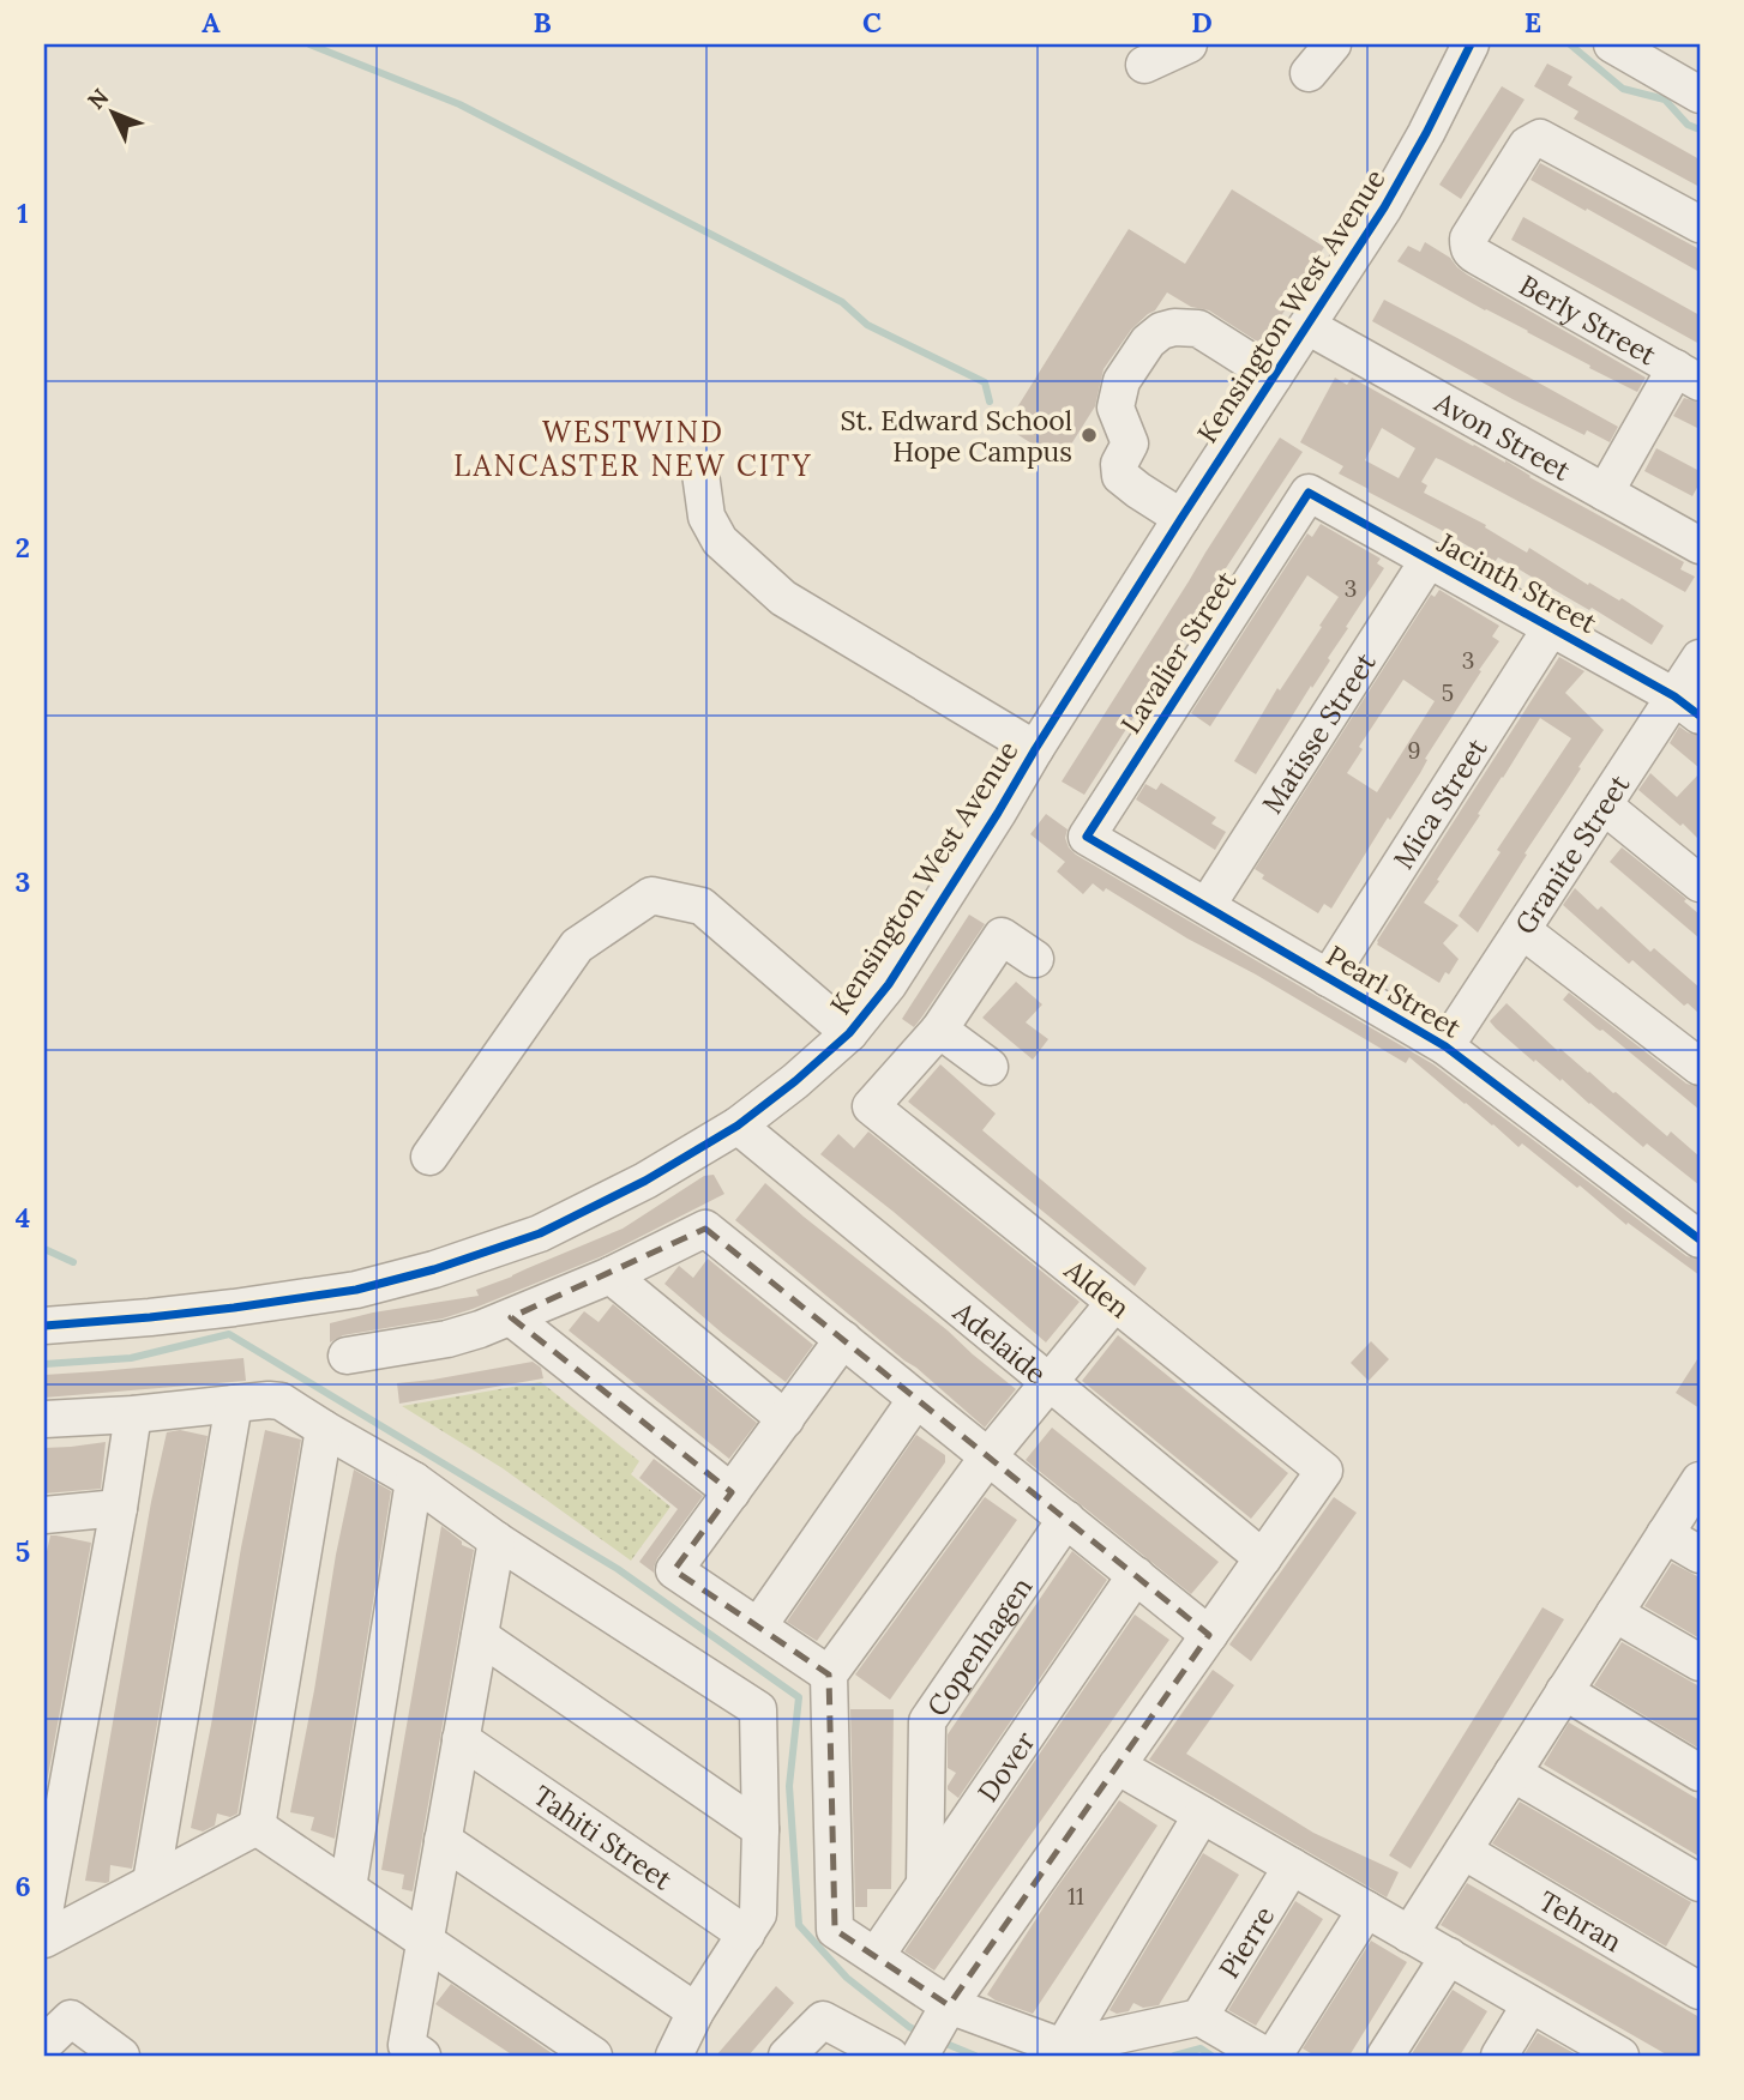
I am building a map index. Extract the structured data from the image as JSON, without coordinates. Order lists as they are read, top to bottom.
{
  "streets": {
    "street": [
      "Kensington West Avenue",
      "Berly Street",
      "Avon Street",
      "Jacinth Street",
      "Lavalier Street",
      "Matisse Street",
      "Mica Street",
      "Granite Street",
      "Pearl Street",
      "Alden",
      "Adelaide",
      "Copenhagen",
      "Dover",
      "Tahiti Street",
      "Tehran",
      "Pierre"
    ]
  },
  "crossings": [
    ["Kensington West Avenue", "Avon Street"],
    ["Kensington West Avenue", "Adelaide"],
    ["Jacinth Street", "Lavalier Street"],
    ["Jacinth Street", "Matisse Street"],
    ["Jacinth Street", "Mica Street"],
    ["Jacinth Street", "Granite Street"],
    ["Lavalier Street", "Pearl Street"],
    ["Matisse Street", "Pearl Street"],
    ["Mica Street", "Pearl Street"],
    ["Granite Street", "Pearl Street"],
    ["Alden", "Adelaide"],
    ["Copenhagen", "Dover"]
  ],
  "districts": ["WESTWIND LANCASTER NEW CITY"],
  "places": ["St. Edward School Hope Campus"],
  "house_numbers": [
    "3",
    "3",
    "5",
    "9",
    "11"
  ],
  "north": "top left",
  "grid": {
    "columns": [
      "A",
      "B",
      "C",
      "D",
      "E"
    ],
    "rows": [
      "1",
      "2",
      "3",
      "4",
      "5",
      "6"
    ]
  }
}
